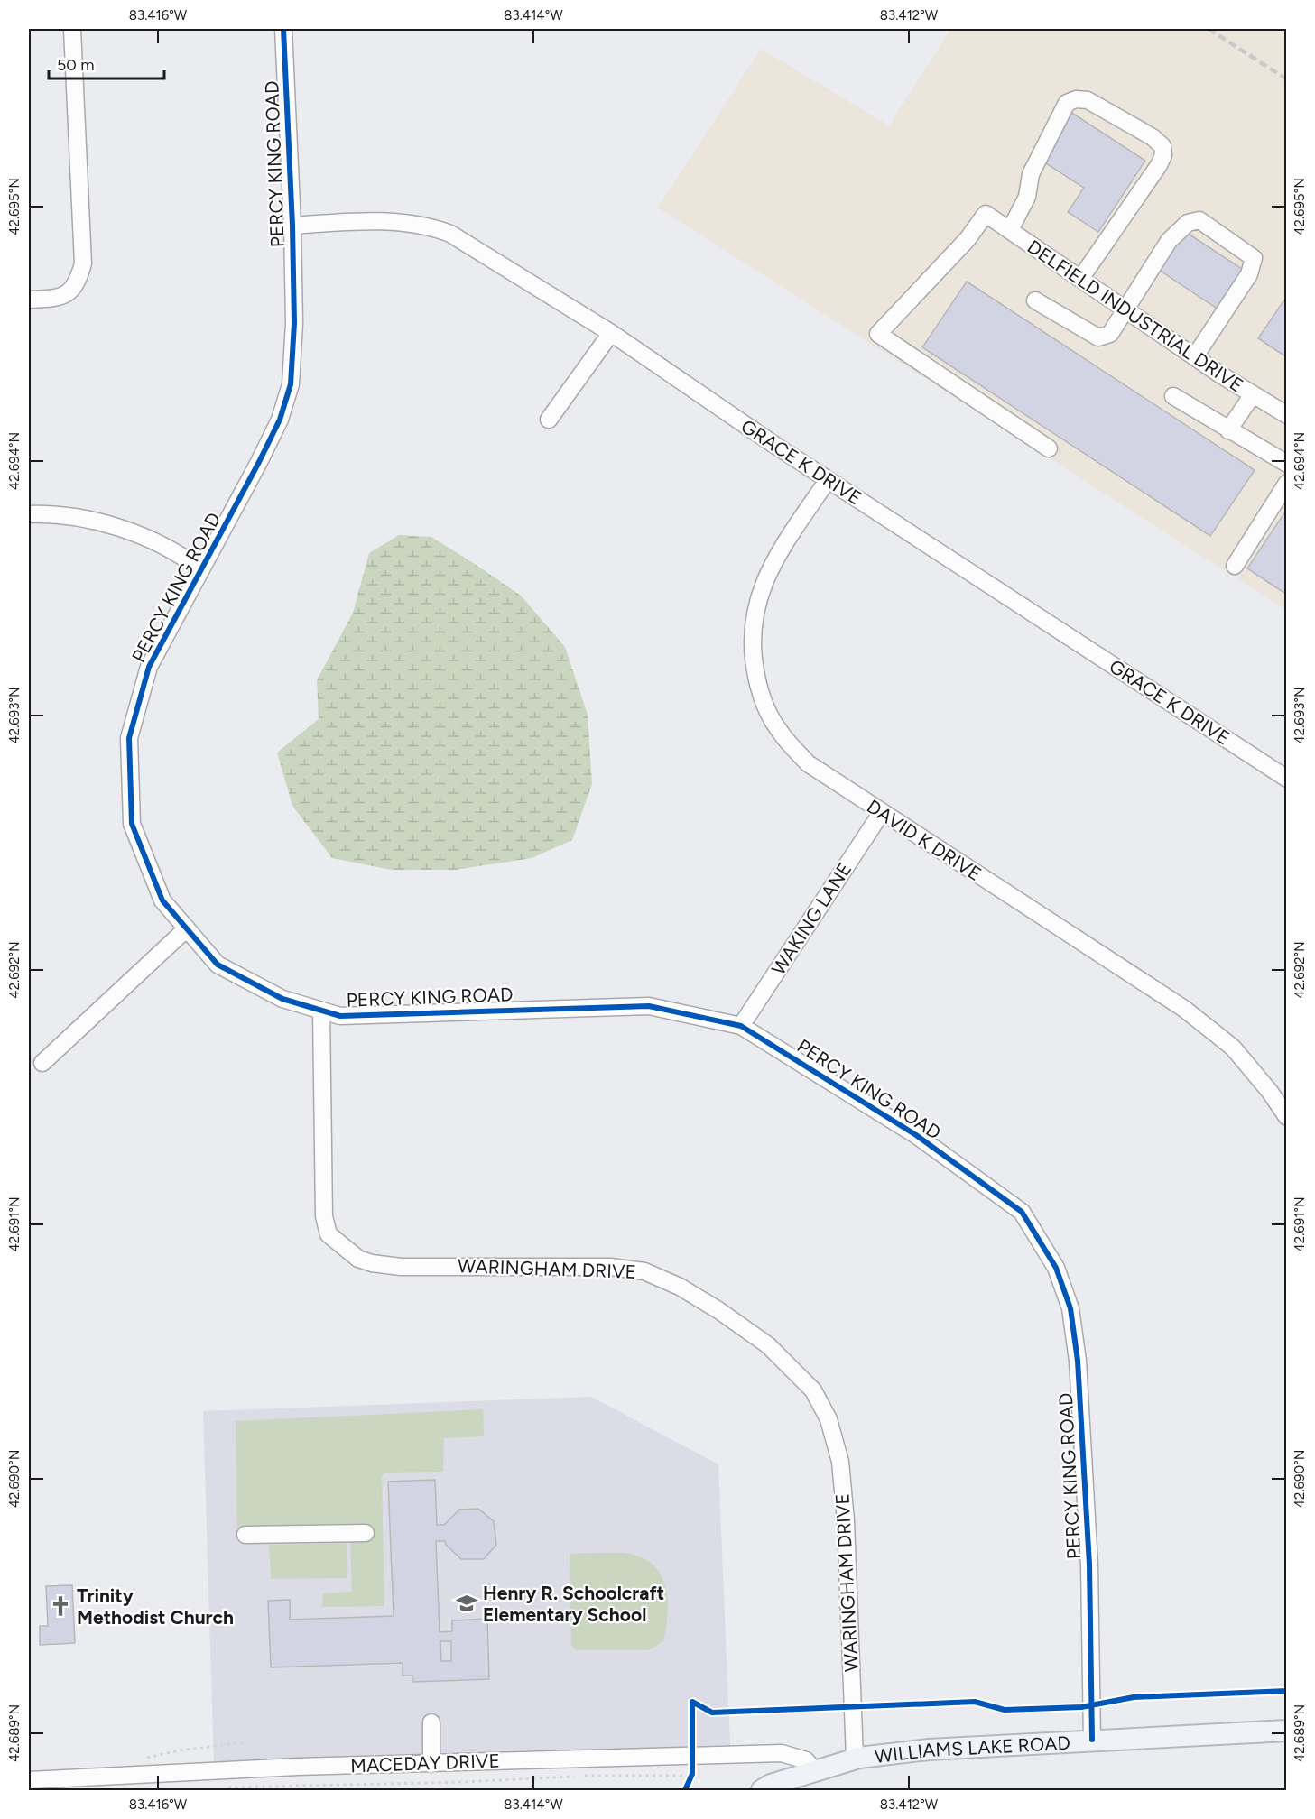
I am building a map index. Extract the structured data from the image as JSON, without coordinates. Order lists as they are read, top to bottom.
{
  "streets": {
    "main road": ["WILLIAMS LAKE ROAD"],
    "street": [
      "PERCY KING ROAD",
      "DELFIELD INDUSTRIAL DRIVE",
      "GRACE K DRIVE",
      "DAVID K DRIVE",
      "WAKING LANE",
      "WARINGHAM DRIVE",
      "MACEDAY DRIVE"
    ]
  },
  "crossings": [
    ["PERCY KING ROAD", "GRACE K DRIVE"],
    ["PERCY KING ROAD", "WAKING LANE"],
    ["PERCY KING ROAD", "WARINGHAM DRIVE"],
    ["PERCY KING ROAD", "WILLIAMS LAKE ROAD"],
    ["GRACE K DRIVE", "DAVID K DRIVE"],
    ["DAVID K DRIVE", "WAKING LANE"],
    ["WARINGHAM DRIVE", "WILLIAMS LAKE ROAD"],
    ["WILLIAMS LAKE ROAD", "MACEDAY DRIVE"]
  ],
  "places": {
    "school or university": ["Henry R. Schoolcraft Elementary School"],
    "church": ["Trinity Methodist Church"]
  },
  "scale_bar": "50 m",
  "coordinates": [
    "83.416°W",
    "83.414°W",
    "83.412°W",
    "42.695°N",
    "42.694°N",
    "42.693°N",
    "42.692°N",
    "42.691°N",
    "42.690°N",
    "42.689°N"
  ]
}
